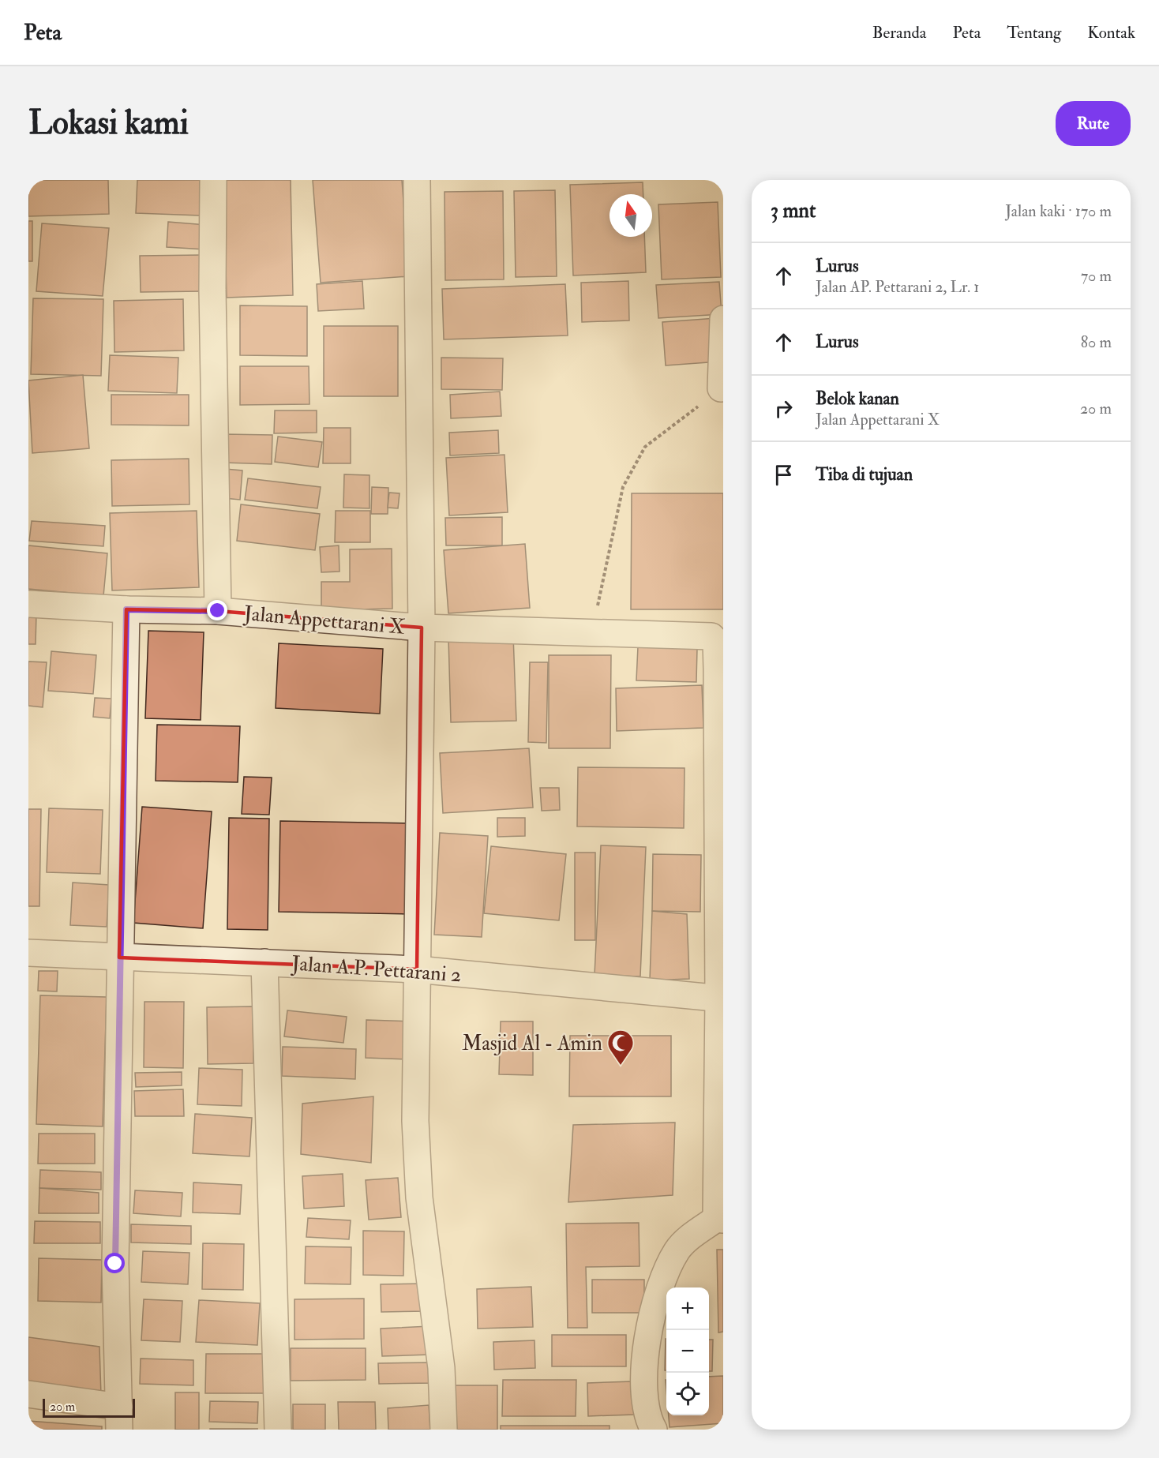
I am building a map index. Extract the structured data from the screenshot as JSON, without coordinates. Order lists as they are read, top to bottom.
{
  "streets": {
    "street": ["Jalan Appettarani X", "Jalan A.P. Pettarani 2"]
  },
  "crossings": [
    ["Jalan Appettarani X", "Jalan A.P. Pettarani 2"]
  ],
  "places": {
    "mosque": ["Masjid Al - Amin"]
  },
  "scale_bar": "20 m",
  "north": "top",
  "page": {
    "header": "Peta",
    "nav": [
      "Beranda",
      "Peta",
      "Tentang",
      "Kontak"
    ],
    "buttons": "Rute",
    "title": "Lokasi kami",
    "heading": ["3 mnt", "Jalan kaki · 170 m"],
    "list": [
      ["Lurus", "Jalan AP. Pettarani 2, Lr. 1", "70 m"],
      ["Lurus", "80 m"],
      ["Belok kanan", "Jalan Appettarani X", "20 m"],
      "Tiba di tujuan"
    ],
    "map_buttons": ["+", "−"],
    "scale": "20 m"
  }
}
